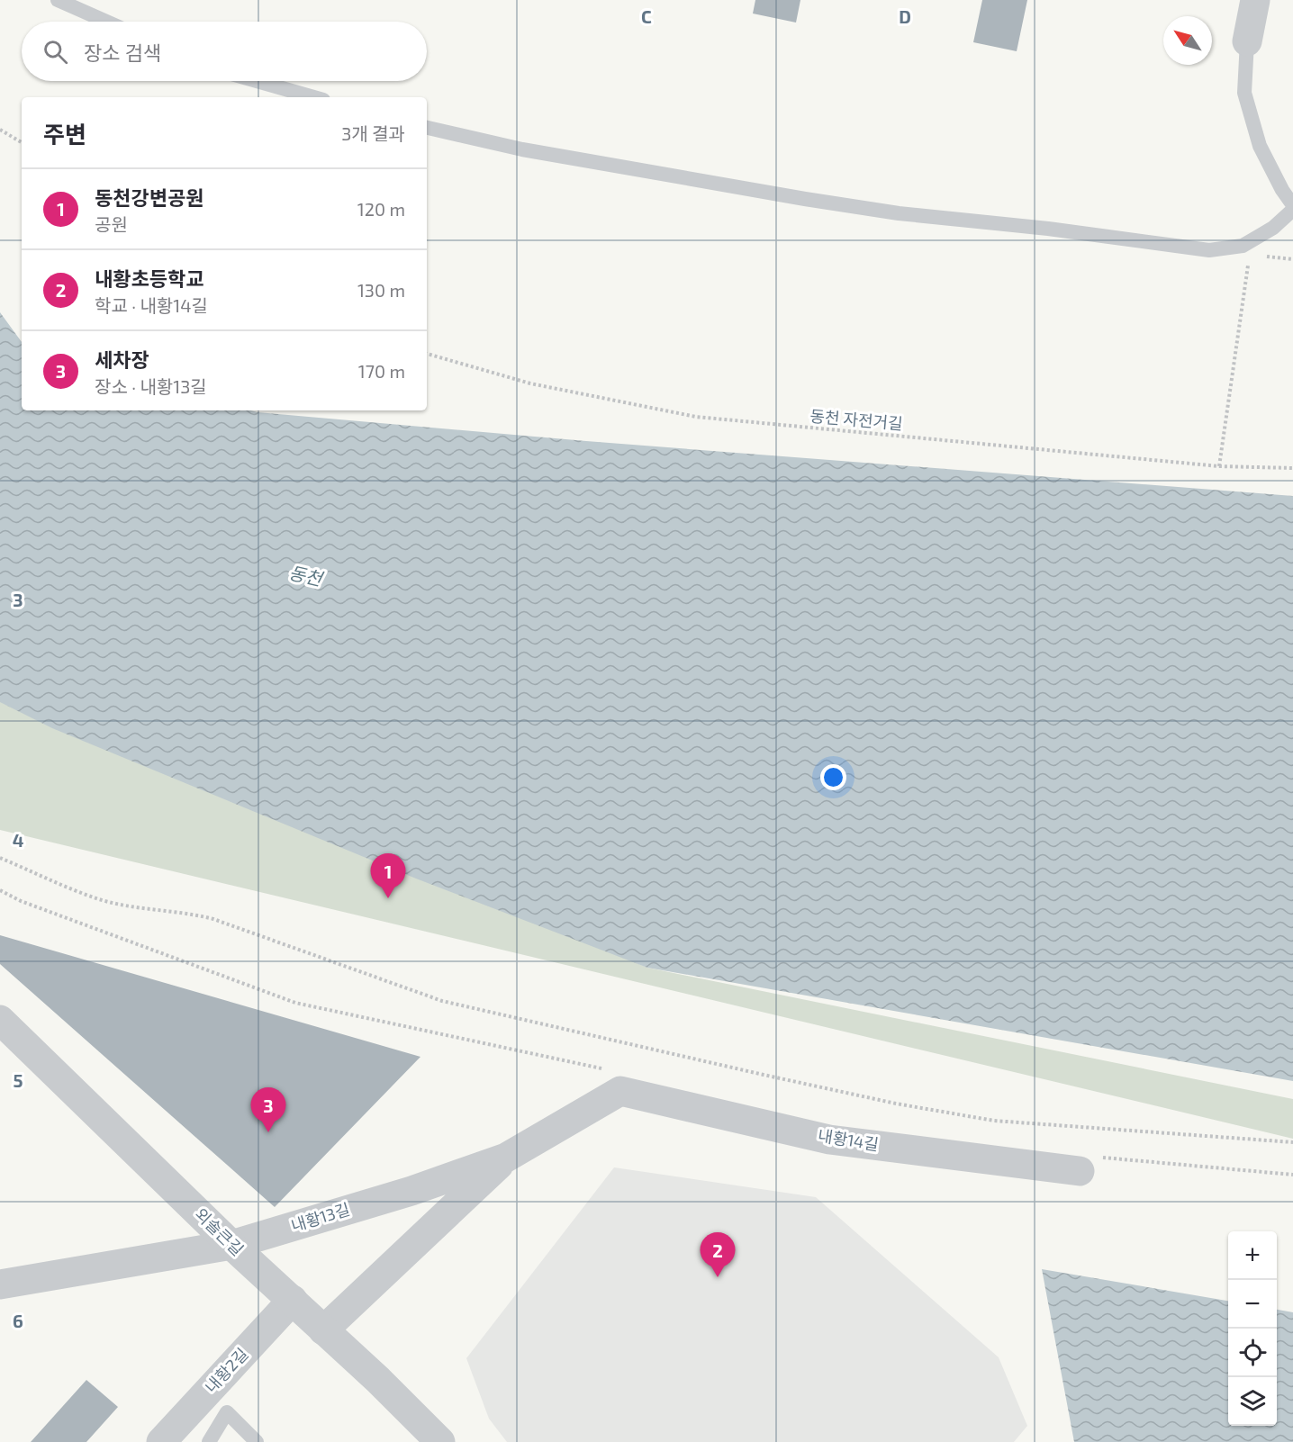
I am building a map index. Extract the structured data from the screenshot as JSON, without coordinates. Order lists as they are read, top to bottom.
{
  "streets": {
    "street": [
      "내황14길",
      "내황13길",
      "외솔큰길",
      "내황2길"
    ],
    "path": ["동천 자전거길"]
  },
  "crossings": [
    ["내황14길", "내황13길"],
    ["내황13길", "외솔큰길"],
    ["외솔큰길", "내황2길"]
  ],
  "water": ["동천"],
  "north": "top left",
  "page": {
    "search": "장소 검색",
    "heading": ["주변", "3개 결과"],
    "list": [
      {
        "mark": "1",
        "name": "동천강변공원",
        "note": "공원",
        "value": "120 m"
      },
      {
        "mark": "2",
        "name": "내황초등학교",
        "note": "학교 · 내황14길",
        "value": "130 m"
      },
      {
        "mark": "3",
        "name": "세차장",
        "note": "장소 · 내황13길",
        "value": "170 m"
      }
    ],
    "pins": ["1", "3", "2"],
    "map_buttons": ["+", "−"]
  },
  "grid": {
    "columns": ["C", "D"],
    "rows": [
      "3",
      "4",
      "5",
      "6"
    ]
  }
}
